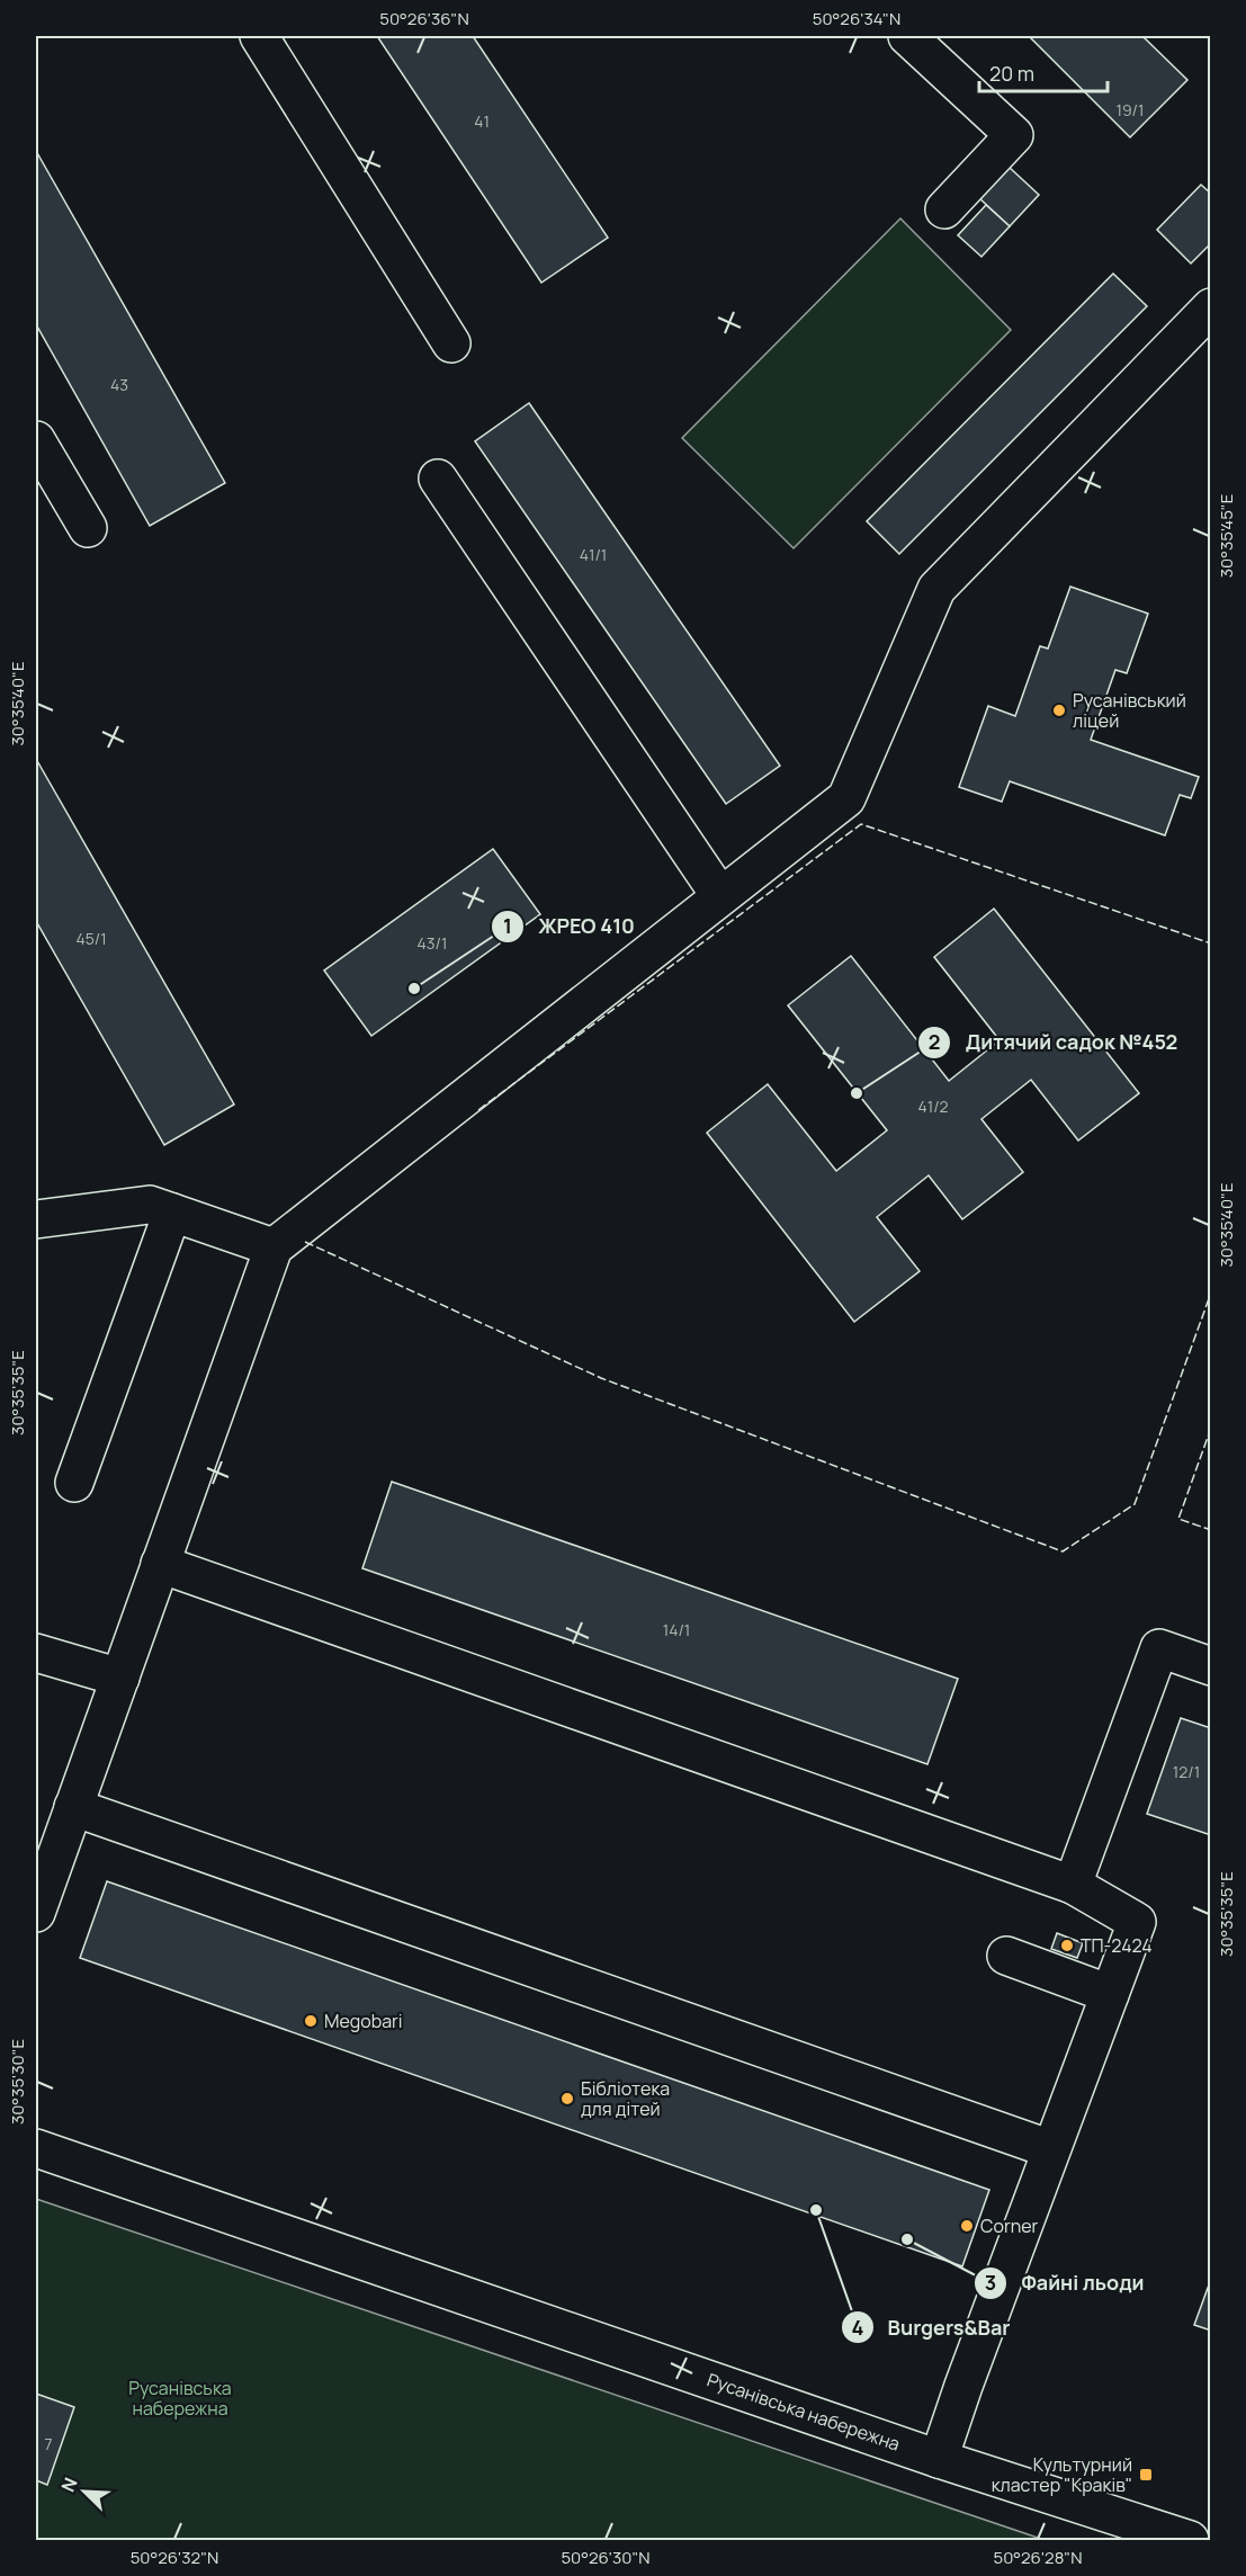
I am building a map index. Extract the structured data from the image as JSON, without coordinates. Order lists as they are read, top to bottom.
{
  "streets": {
    "main road": ["Русанівська набережна"]
  },
  "parks": ["Русанівська набережна"],
  "places": {
    "other": [
      "Русанівський ліцей",
      "ЖРЕО 410",
      "Дитячий садок №452",
      "ТП-2424",
      "Megobari",
      "Бібліотека для дітей",
      "Burgers&Bar",
      "Corner",
      "Файні льоди"
    ],
    "transit": ["Культурний кластер \"Краків\""]
  },
  "house_numbers": [
    "19/1",
    "41",
    "43",
    "41/1",
    "45/1",
    "43/1",
    "41/2",
    "14/1",
    "12/1",
    "7"
  ],
  "scale_bar": "20 m",
  "north": "top left",
  "coordinates": [
    "50°26'36\"N",
    "50°26'34\"N",
    "30°35'45\"E",
    "30°35'40\"E",
    "30°35'35\"E",
    "30°35'30\"E",
    "50°26'32\"N",
    "50°26'30\"N",
    "50°26'28\"N"
  ]
}
